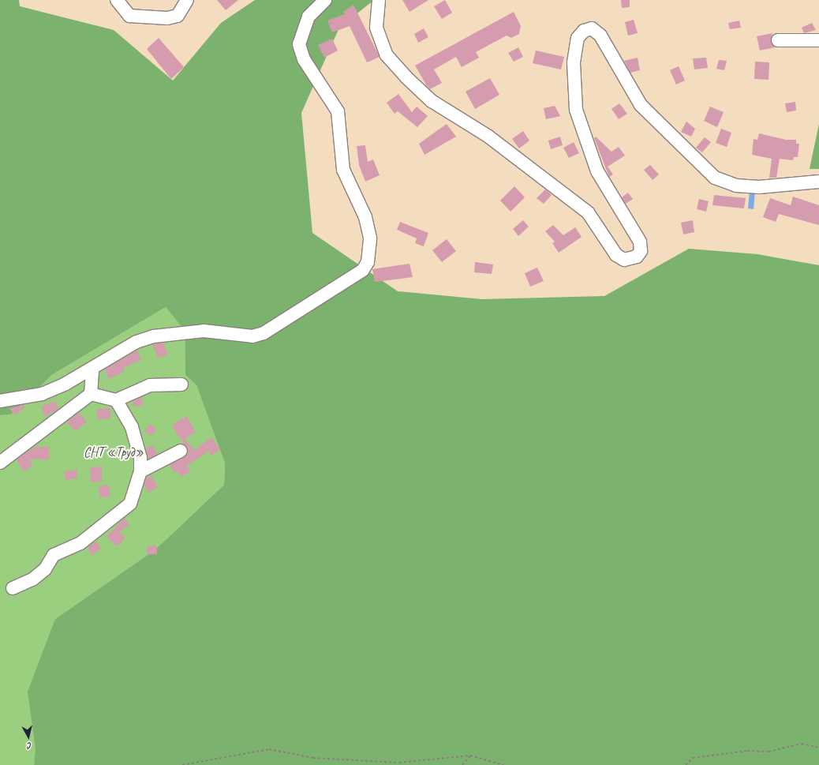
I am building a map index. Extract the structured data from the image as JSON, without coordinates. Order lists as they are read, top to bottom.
{
  "parks": ["СНТ «Труд»"],
  "north": "bottom"
}
